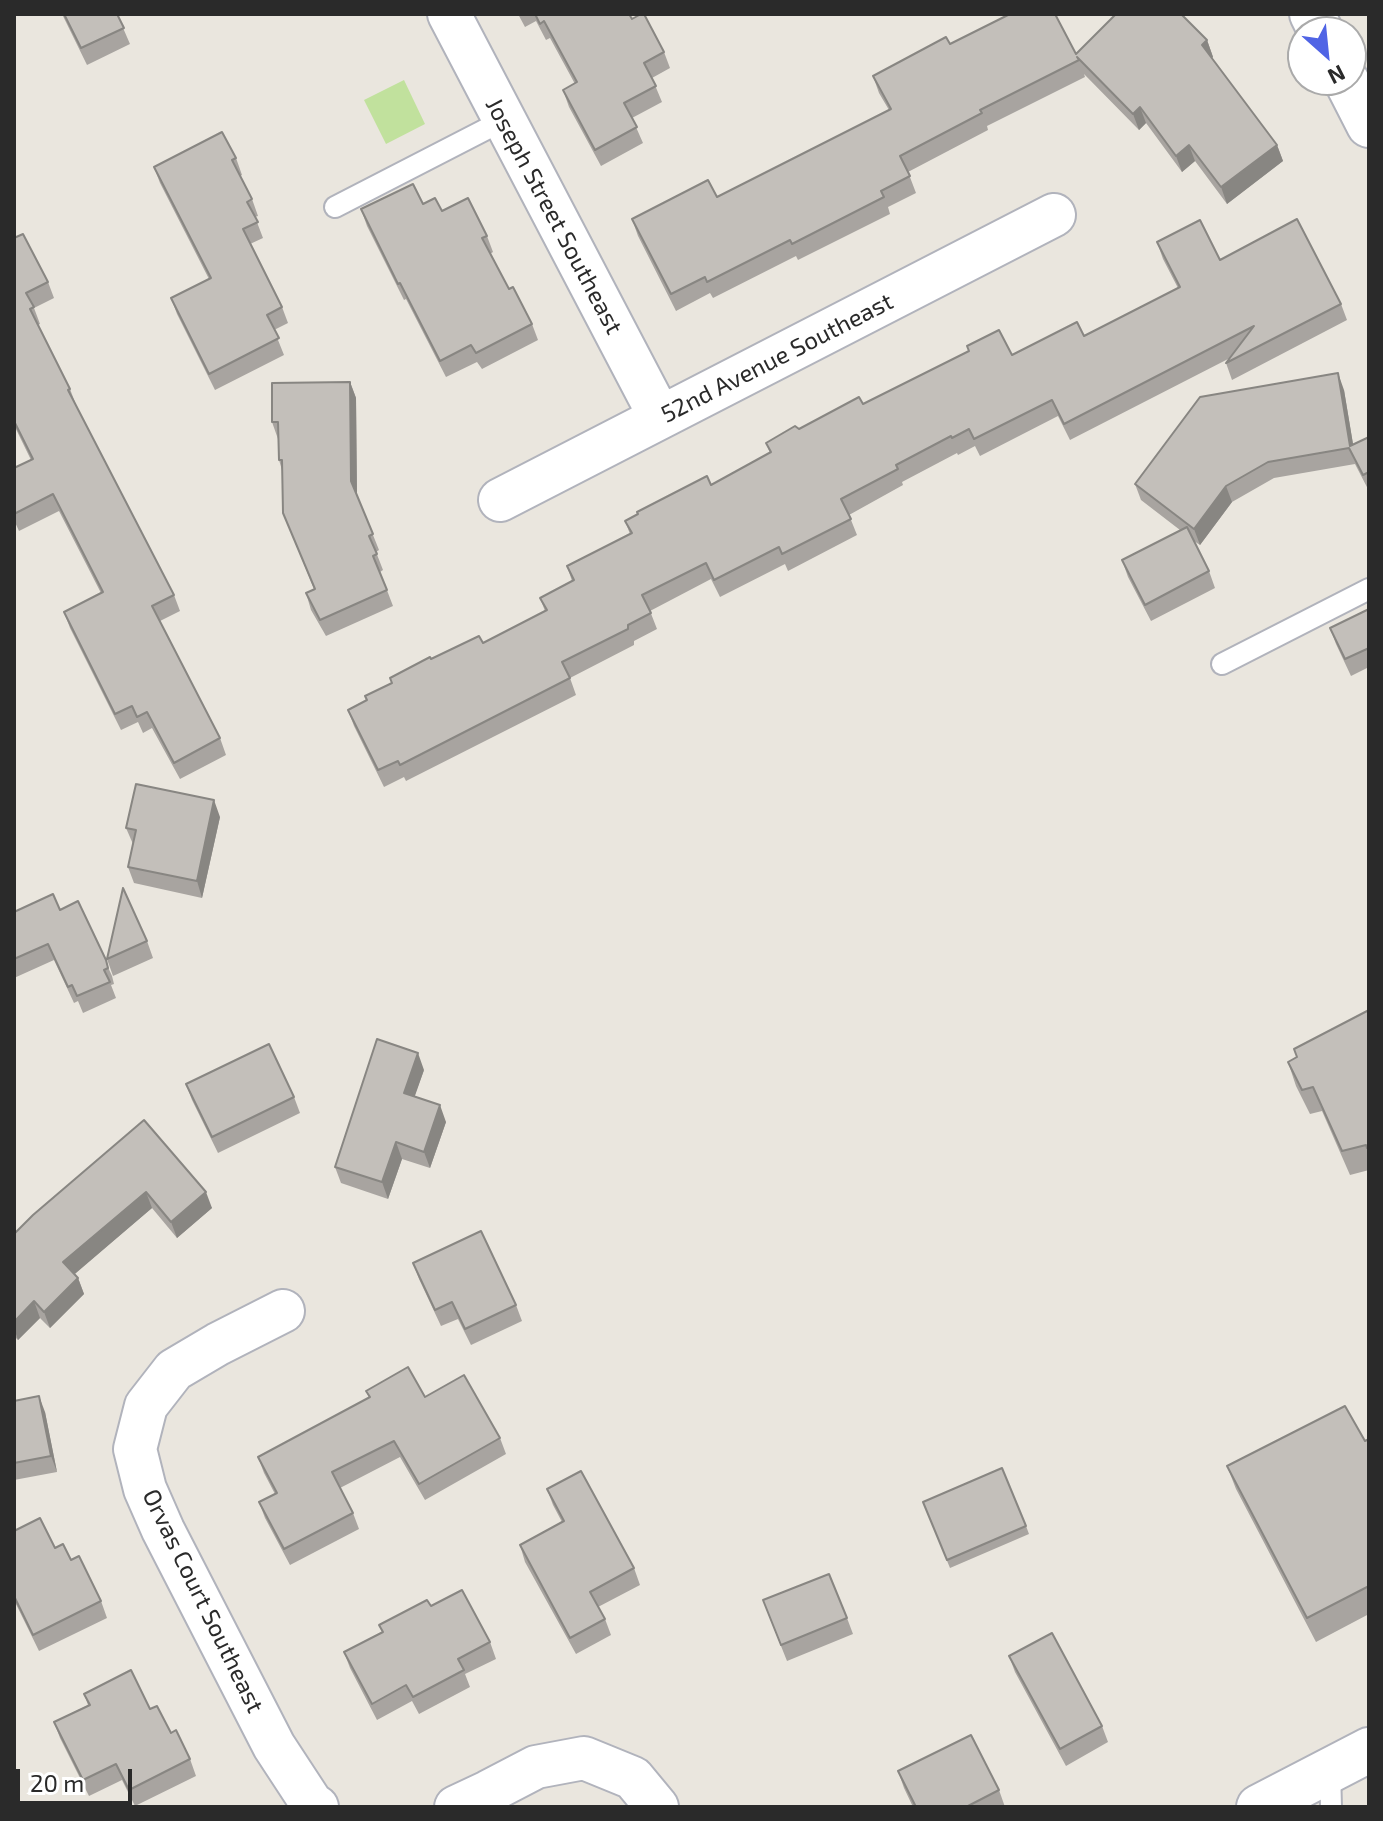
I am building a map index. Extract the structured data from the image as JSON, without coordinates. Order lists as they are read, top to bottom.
{
  "streets": {
    "street": ["Joseph Street Southeast", "52nd Avenue Southeast", "Orvas Court Southeast"]
  },
  "crossings": [
    ["Joseph Street Southeast", "52nd Avenue Southeast"]
  ],
  "scale_bar": "20 m",
  "north": "bottom right"
}
